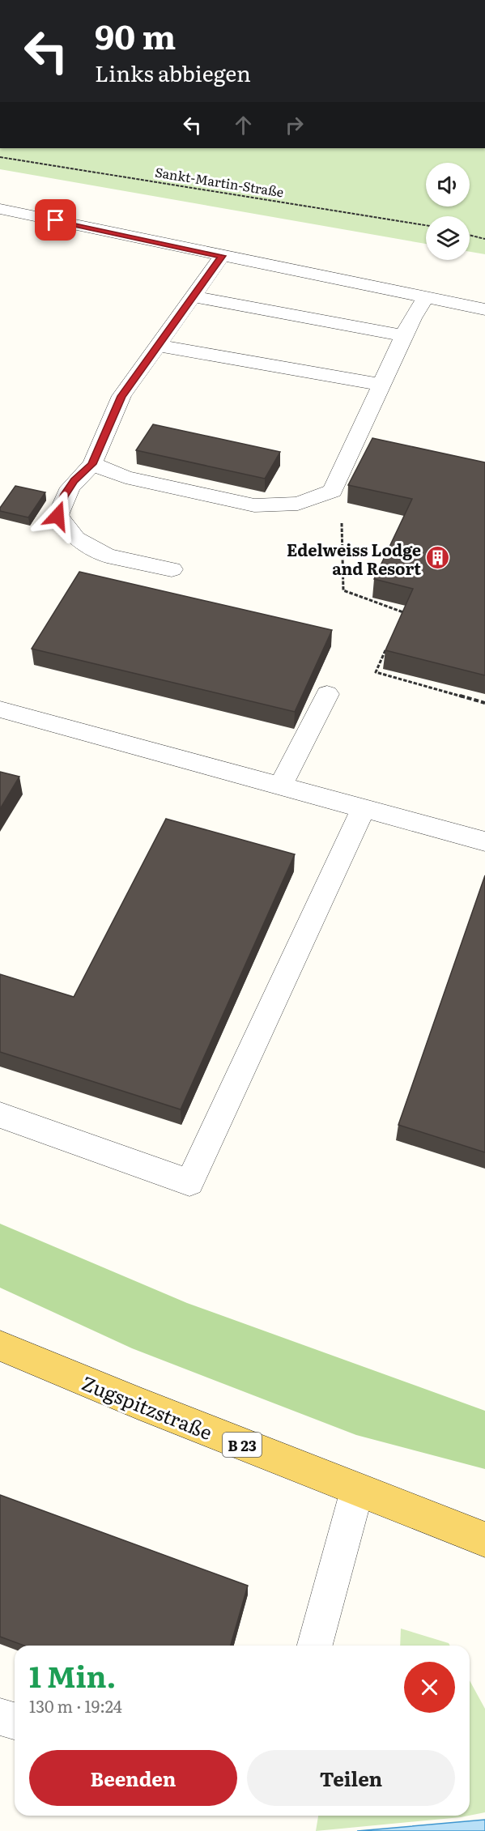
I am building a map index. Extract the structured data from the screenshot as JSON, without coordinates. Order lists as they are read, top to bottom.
{
  "streets": {
    "main road": ["Zugspitzstraße", "B 23"],
    "path": ["Sankt-Martin-Straße"]
  },
  "places": {
    "building": ["Edelweiss Lodge and Resort"]
  },
  "page": {
    "turn": ["90 m", "Links abbiegen"],
    "heading": ["1 Min.", "130 m · 19:24"],
    "buttons": ["Beenden", "Teilen"]
  }
}
